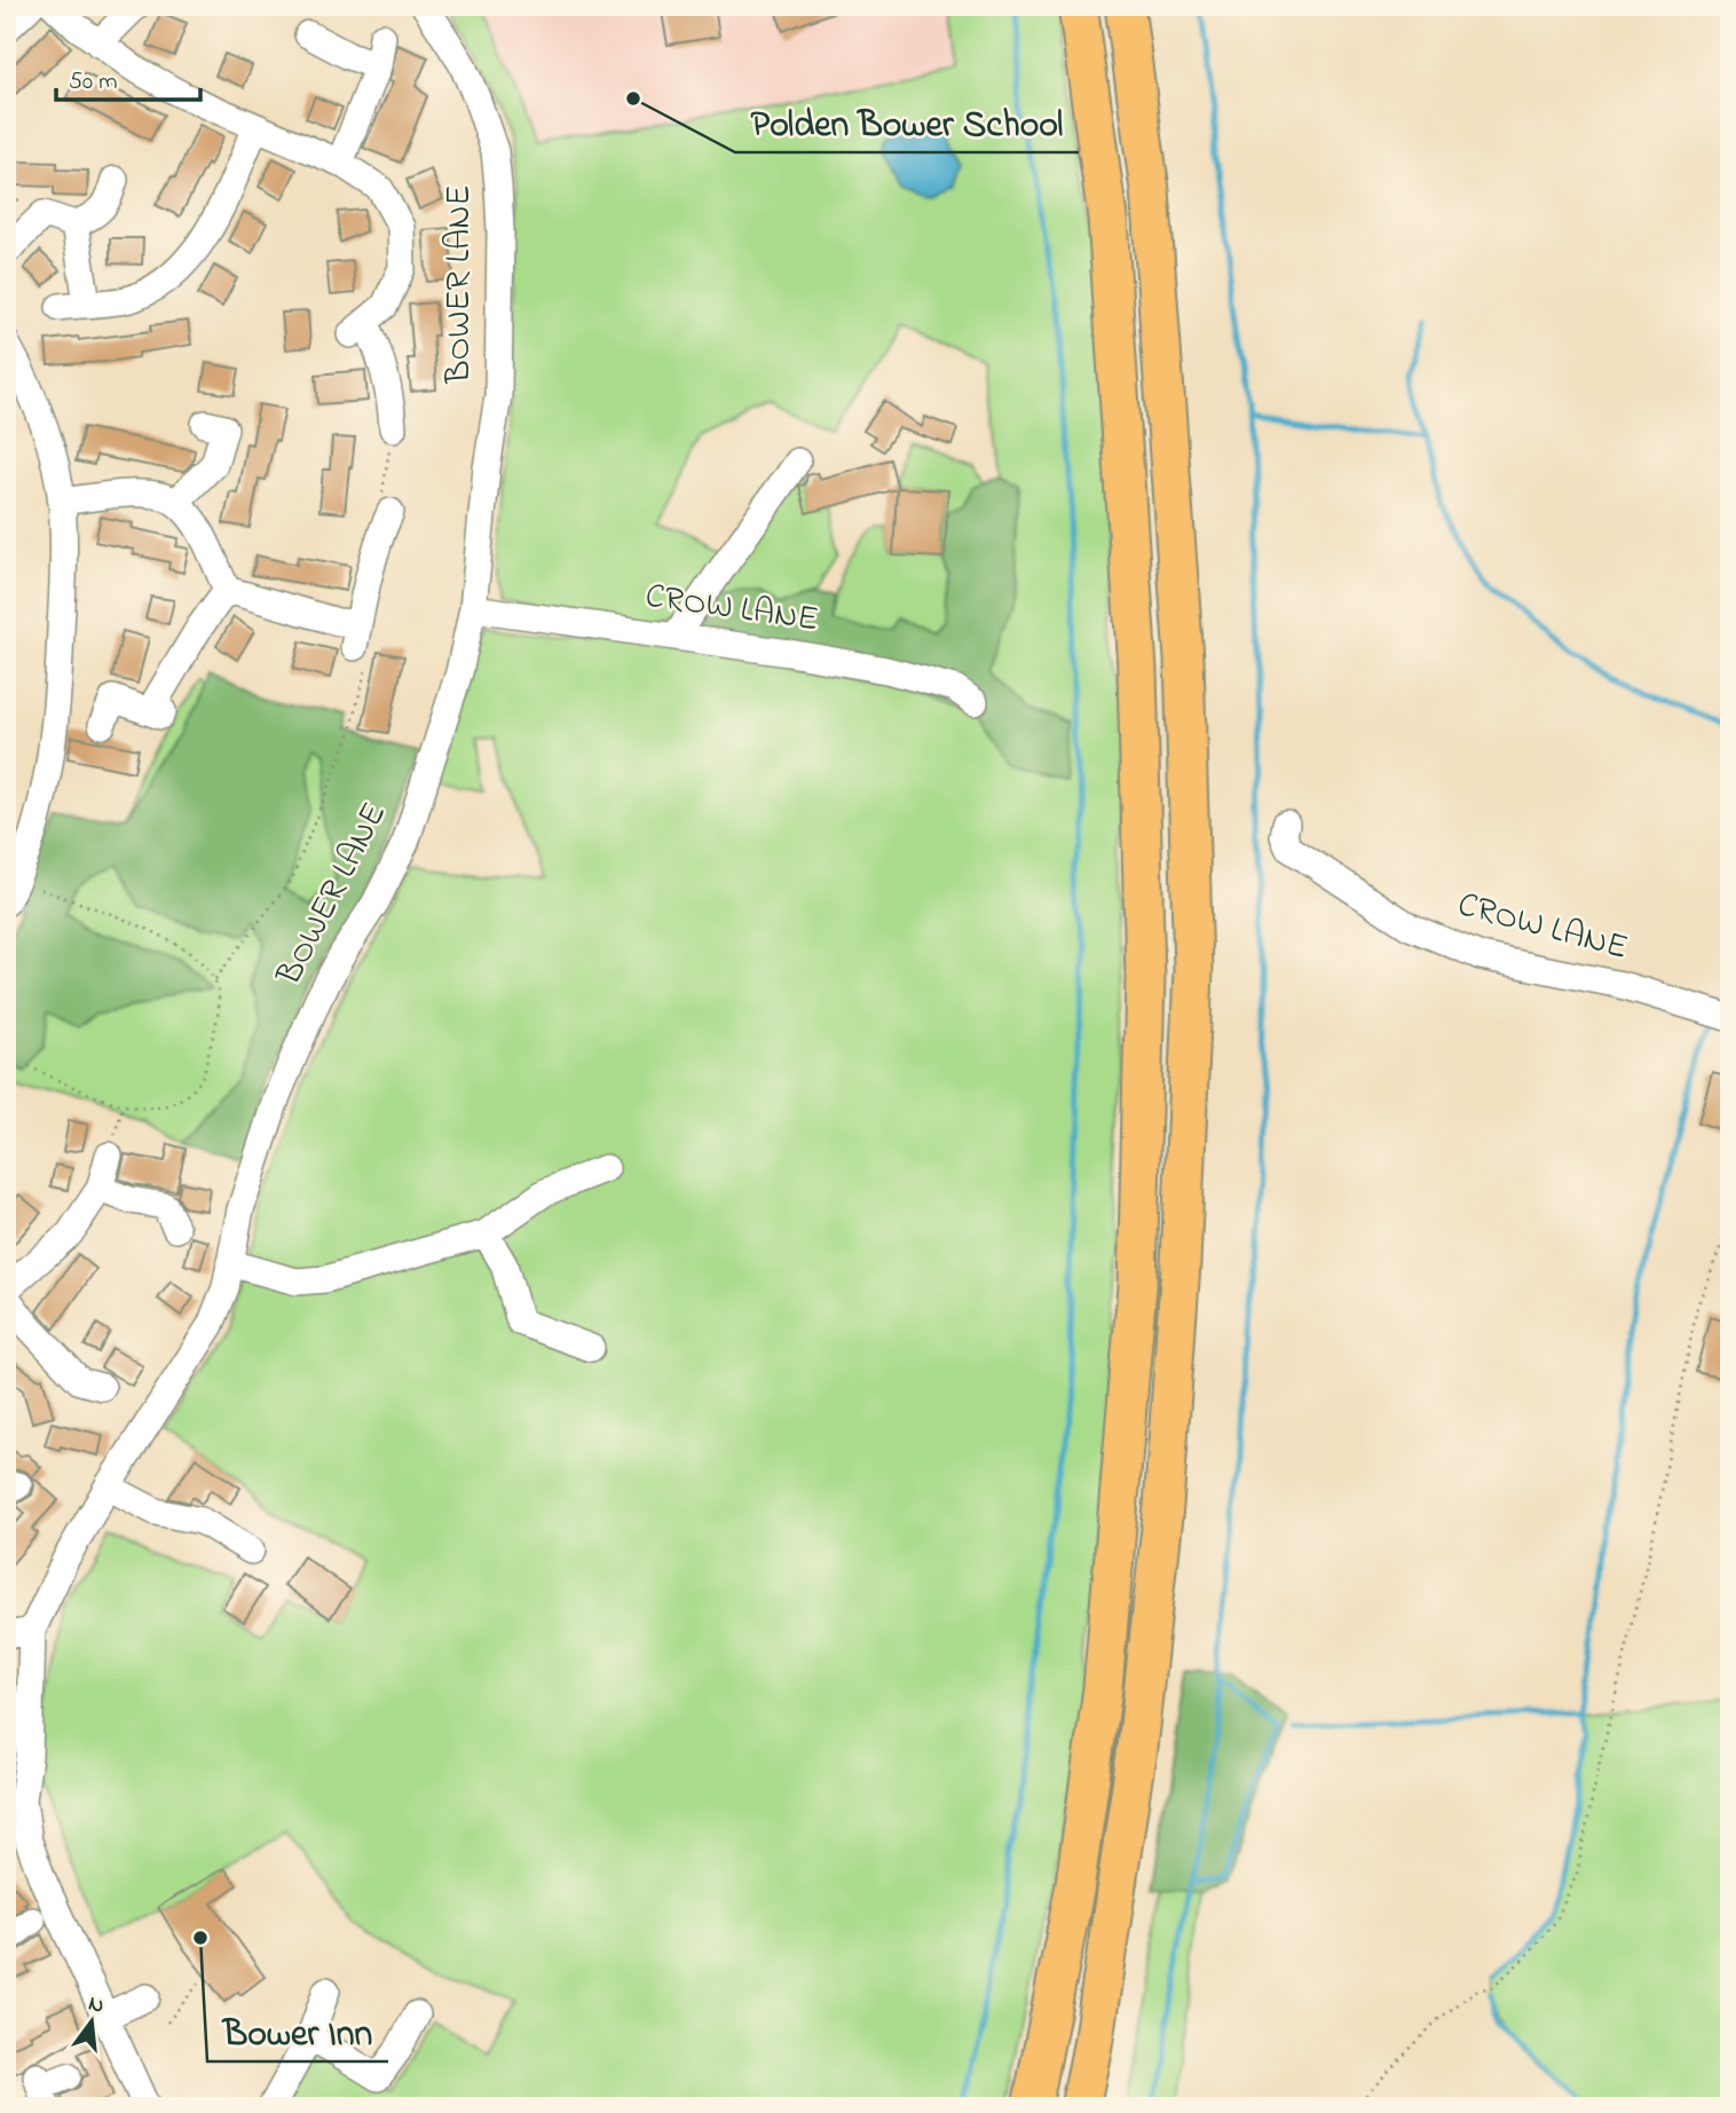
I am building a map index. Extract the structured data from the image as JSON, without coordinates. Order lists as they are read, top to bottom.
{
  "streets": {
    "street": ["BOWER LANE", "CROW LANE"]
  },
  "crossings": [
    ["BOWER LANE", "CROW LANE"]
  ],
  "places": ["Polden Bower School", "Bower Inn"],
  "scale_bar": "50 m",
  "north": "top"
}
